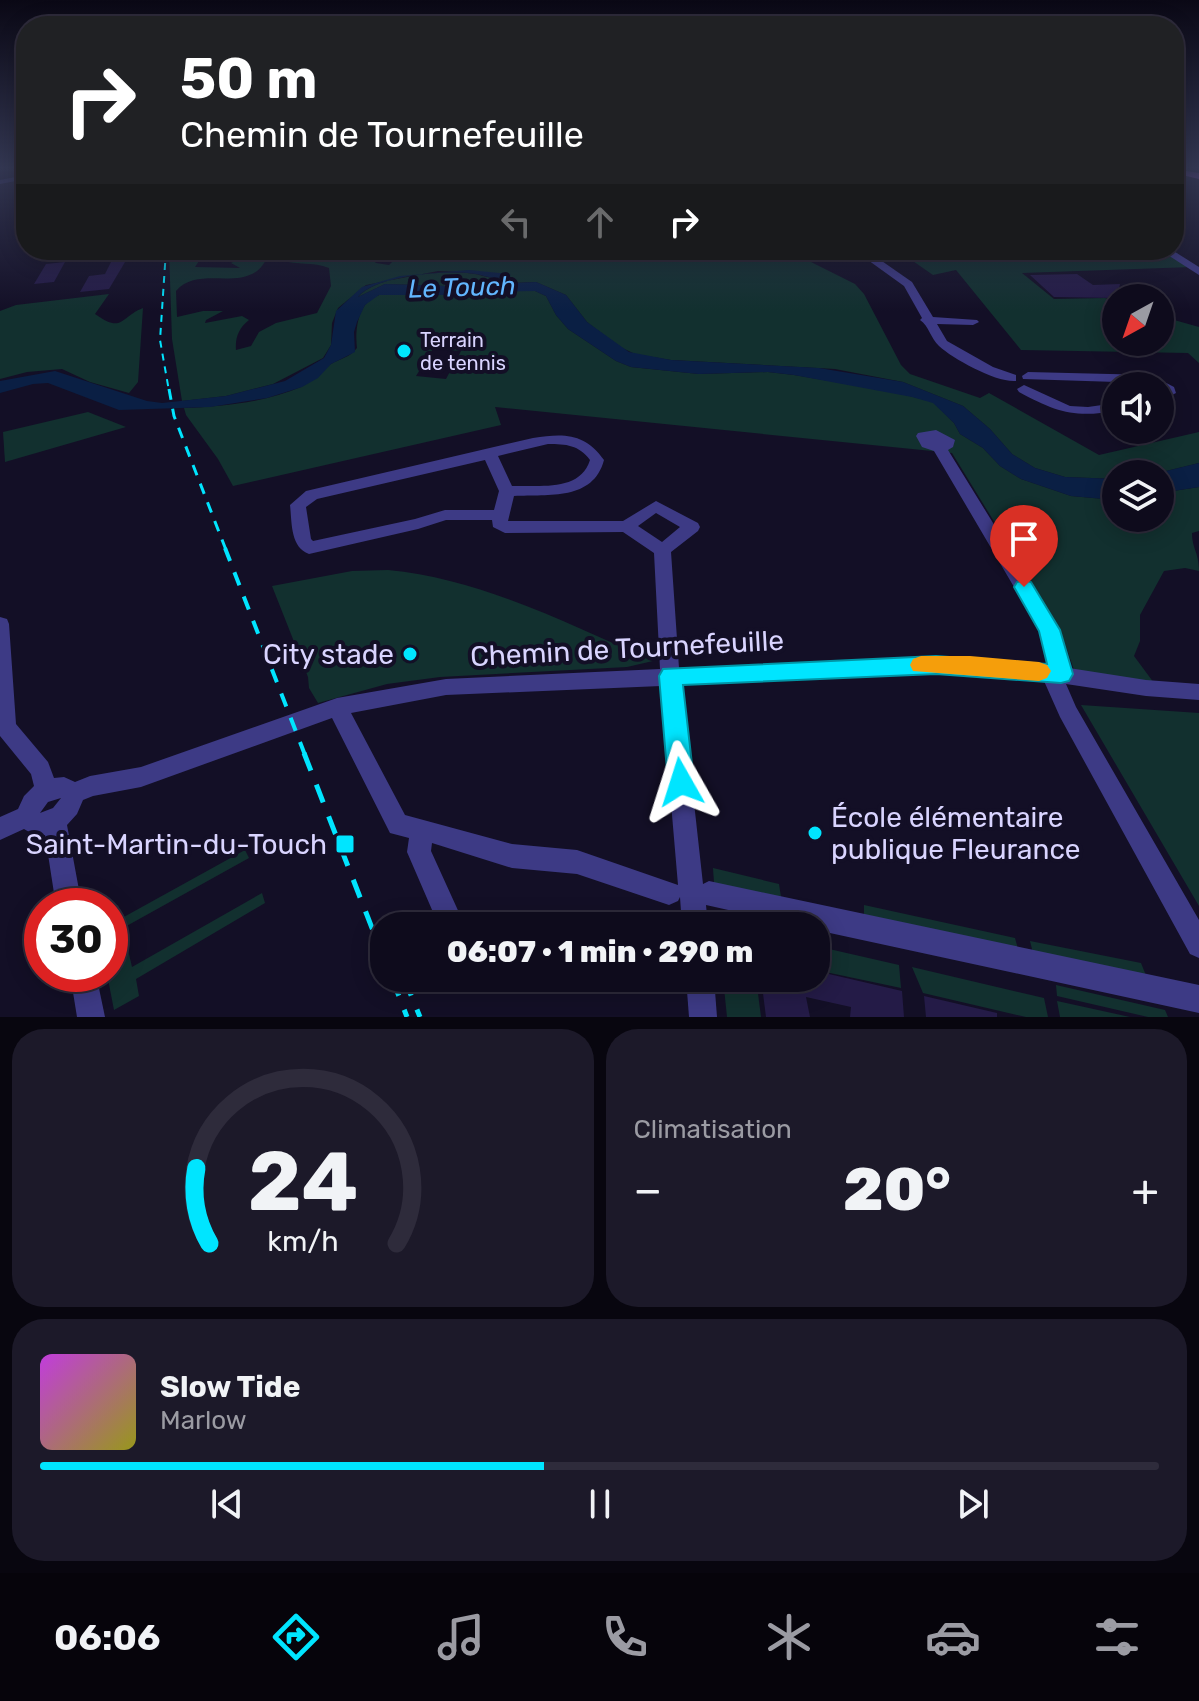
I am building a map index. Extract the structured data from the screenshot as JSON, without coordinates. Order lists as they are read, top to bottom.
{
  "streets": {
    "street": ["Chemin de Tournefeuille"]
  },
  "water": ["Le Touch"],
  "places": {
    "other": ["Terrain de tennis", "City stade", "École élémentaire publique Fleurance"],
    "transit": ["Saint-Martin-du-Touch"]
  },
  "north": "bottom left",
  "page": {
    "turn": ["50 m", "Chemin de Tournefeuille"],
    "limit": "30",
    "trip": "06:07 · 1 min · 290 m",
    "tile": "Climatisation",
    "heat": ["−", "20°", "+"],
    "song": ["Slow Tide", "Marlow"],
    "tabs": "06:06",
    "gauge": ["24", "km/h"]
  }
}
